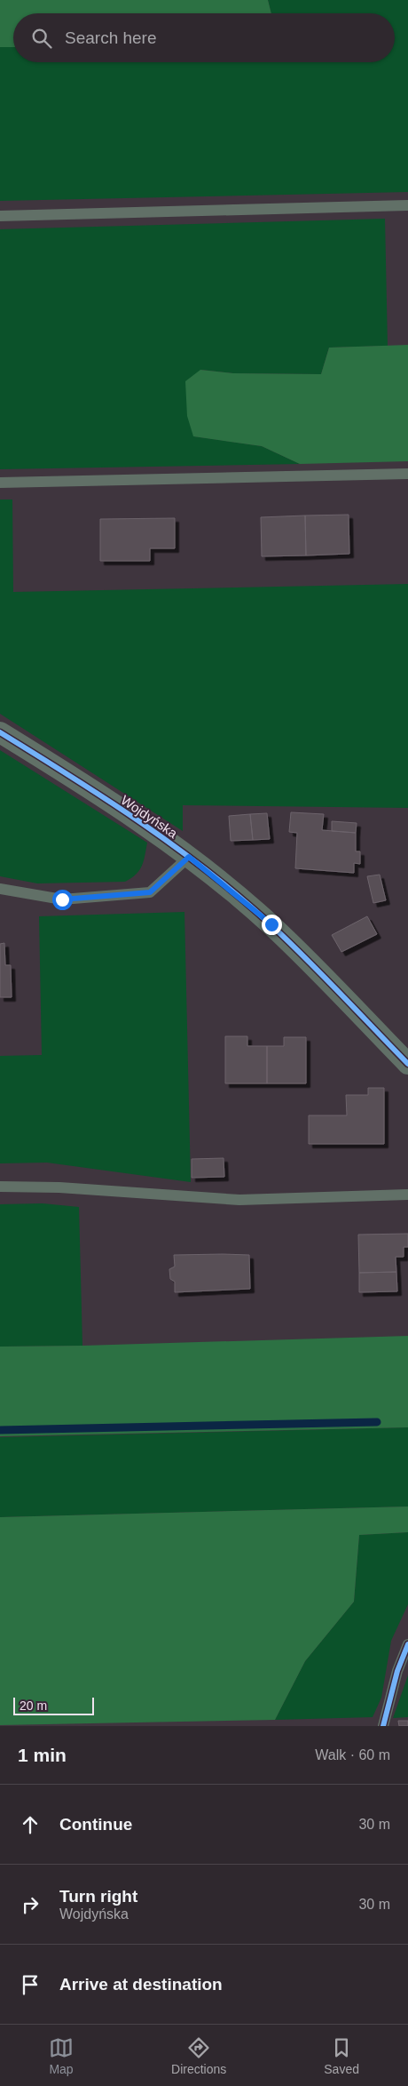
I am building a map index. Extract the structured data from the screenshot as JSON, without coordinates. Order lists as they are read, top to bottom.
{
  "streets": {
    "street": ["Wojdyńska"]
  },
  "scale_bar": "20 m",
  "page": {
    "search": "Search here",
    "scale": "20 m",
    "heading": ["1 min", "Walk · 60 m"],
    "list": [
      ["Continue", "30 m"],
      ["Turn right", "Wojdyńska", "30 m"],
      "Arrive at destination"
    ],
    "nav": ["Map", "Directions", "Saved"]
  }
}
